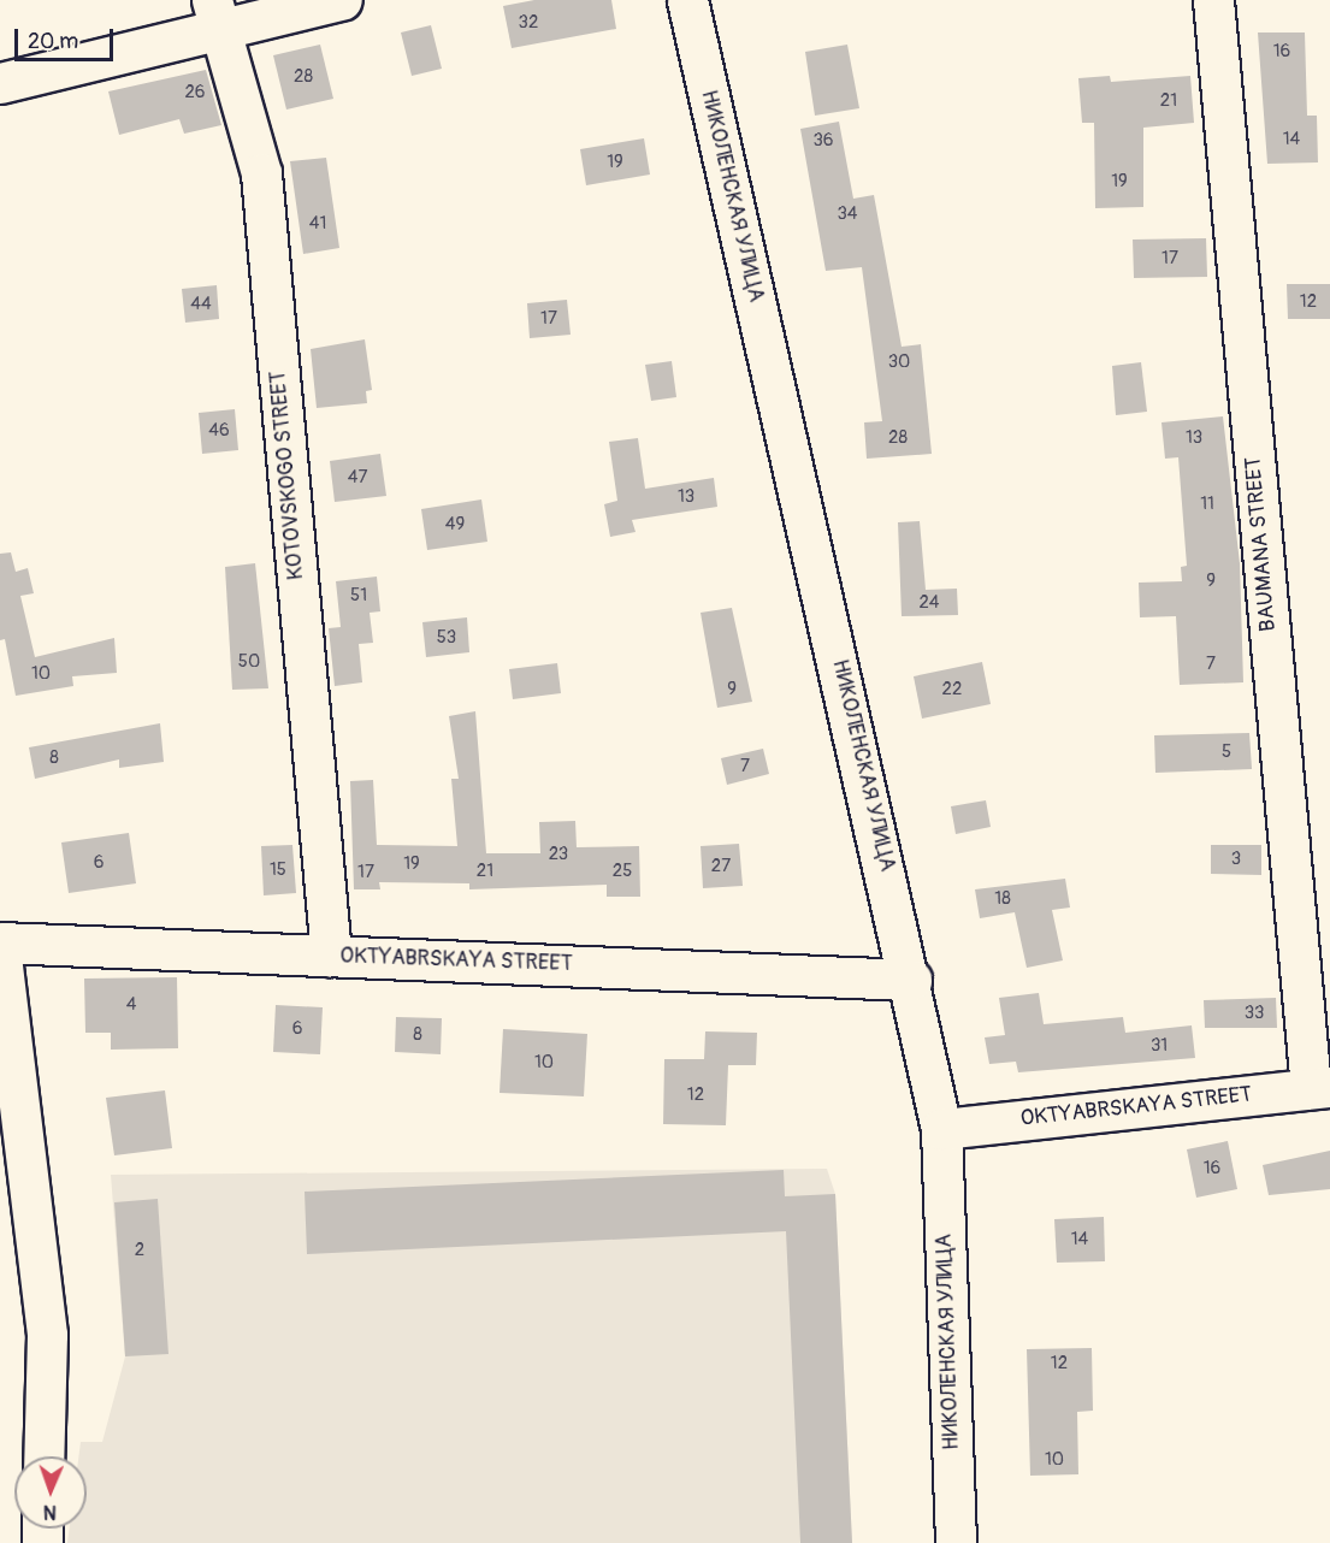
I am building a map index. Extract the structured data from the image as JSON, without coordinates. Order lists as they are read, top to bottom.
{
  "streets": {
    "street": [
      "НИКОЛЕНСКАЯ УЛИЦА",
      "KOTOVSKOGO STREET",
      "BAUMANA STREET",
      "OKTYABRSKAYA STREET"
    ]
  },
  "crossings": [
    ["НИКОЛЕНСКАЯ УЛИЦА", "OKTYABRSKAYA STREET"],
    ["KOTOVSKOGO STREET", "OKTYABRSKAYA STREET"],
    ["BAUMANA STREET", "OKTYABRSKAYA STREET"]
  ],
  "house_numbers": [
    "32",
    "16",
    "28",
    "26",
    "21",
    "14",
    "36",
    "19",
    "19",
    "34",
    "41",
    "17",
    "12",
    "44",
    "17",
    "30",
    "46",
    "28",
    "13",
    "47",
    "13",
    "11",
    "49",
    "9",
    "51",
    "24",
    "53",
    "50",
    "7",
    "10",
    "9",
    "22",
    "5",
    "8",
    "7",
    "23",
    "3",
    "6",
    "19",
    "27",
    "15",
    "21",
    "25",
    "17",
    "18",
    "4",
    "33",
    "6",
    "8",
    "31",
    "10",
    "12",
    "16",
    "14",
    "2",
    "12",
    "10"
  ],
  "scale_bar": "20 m",
  "north": "bottom"
}
